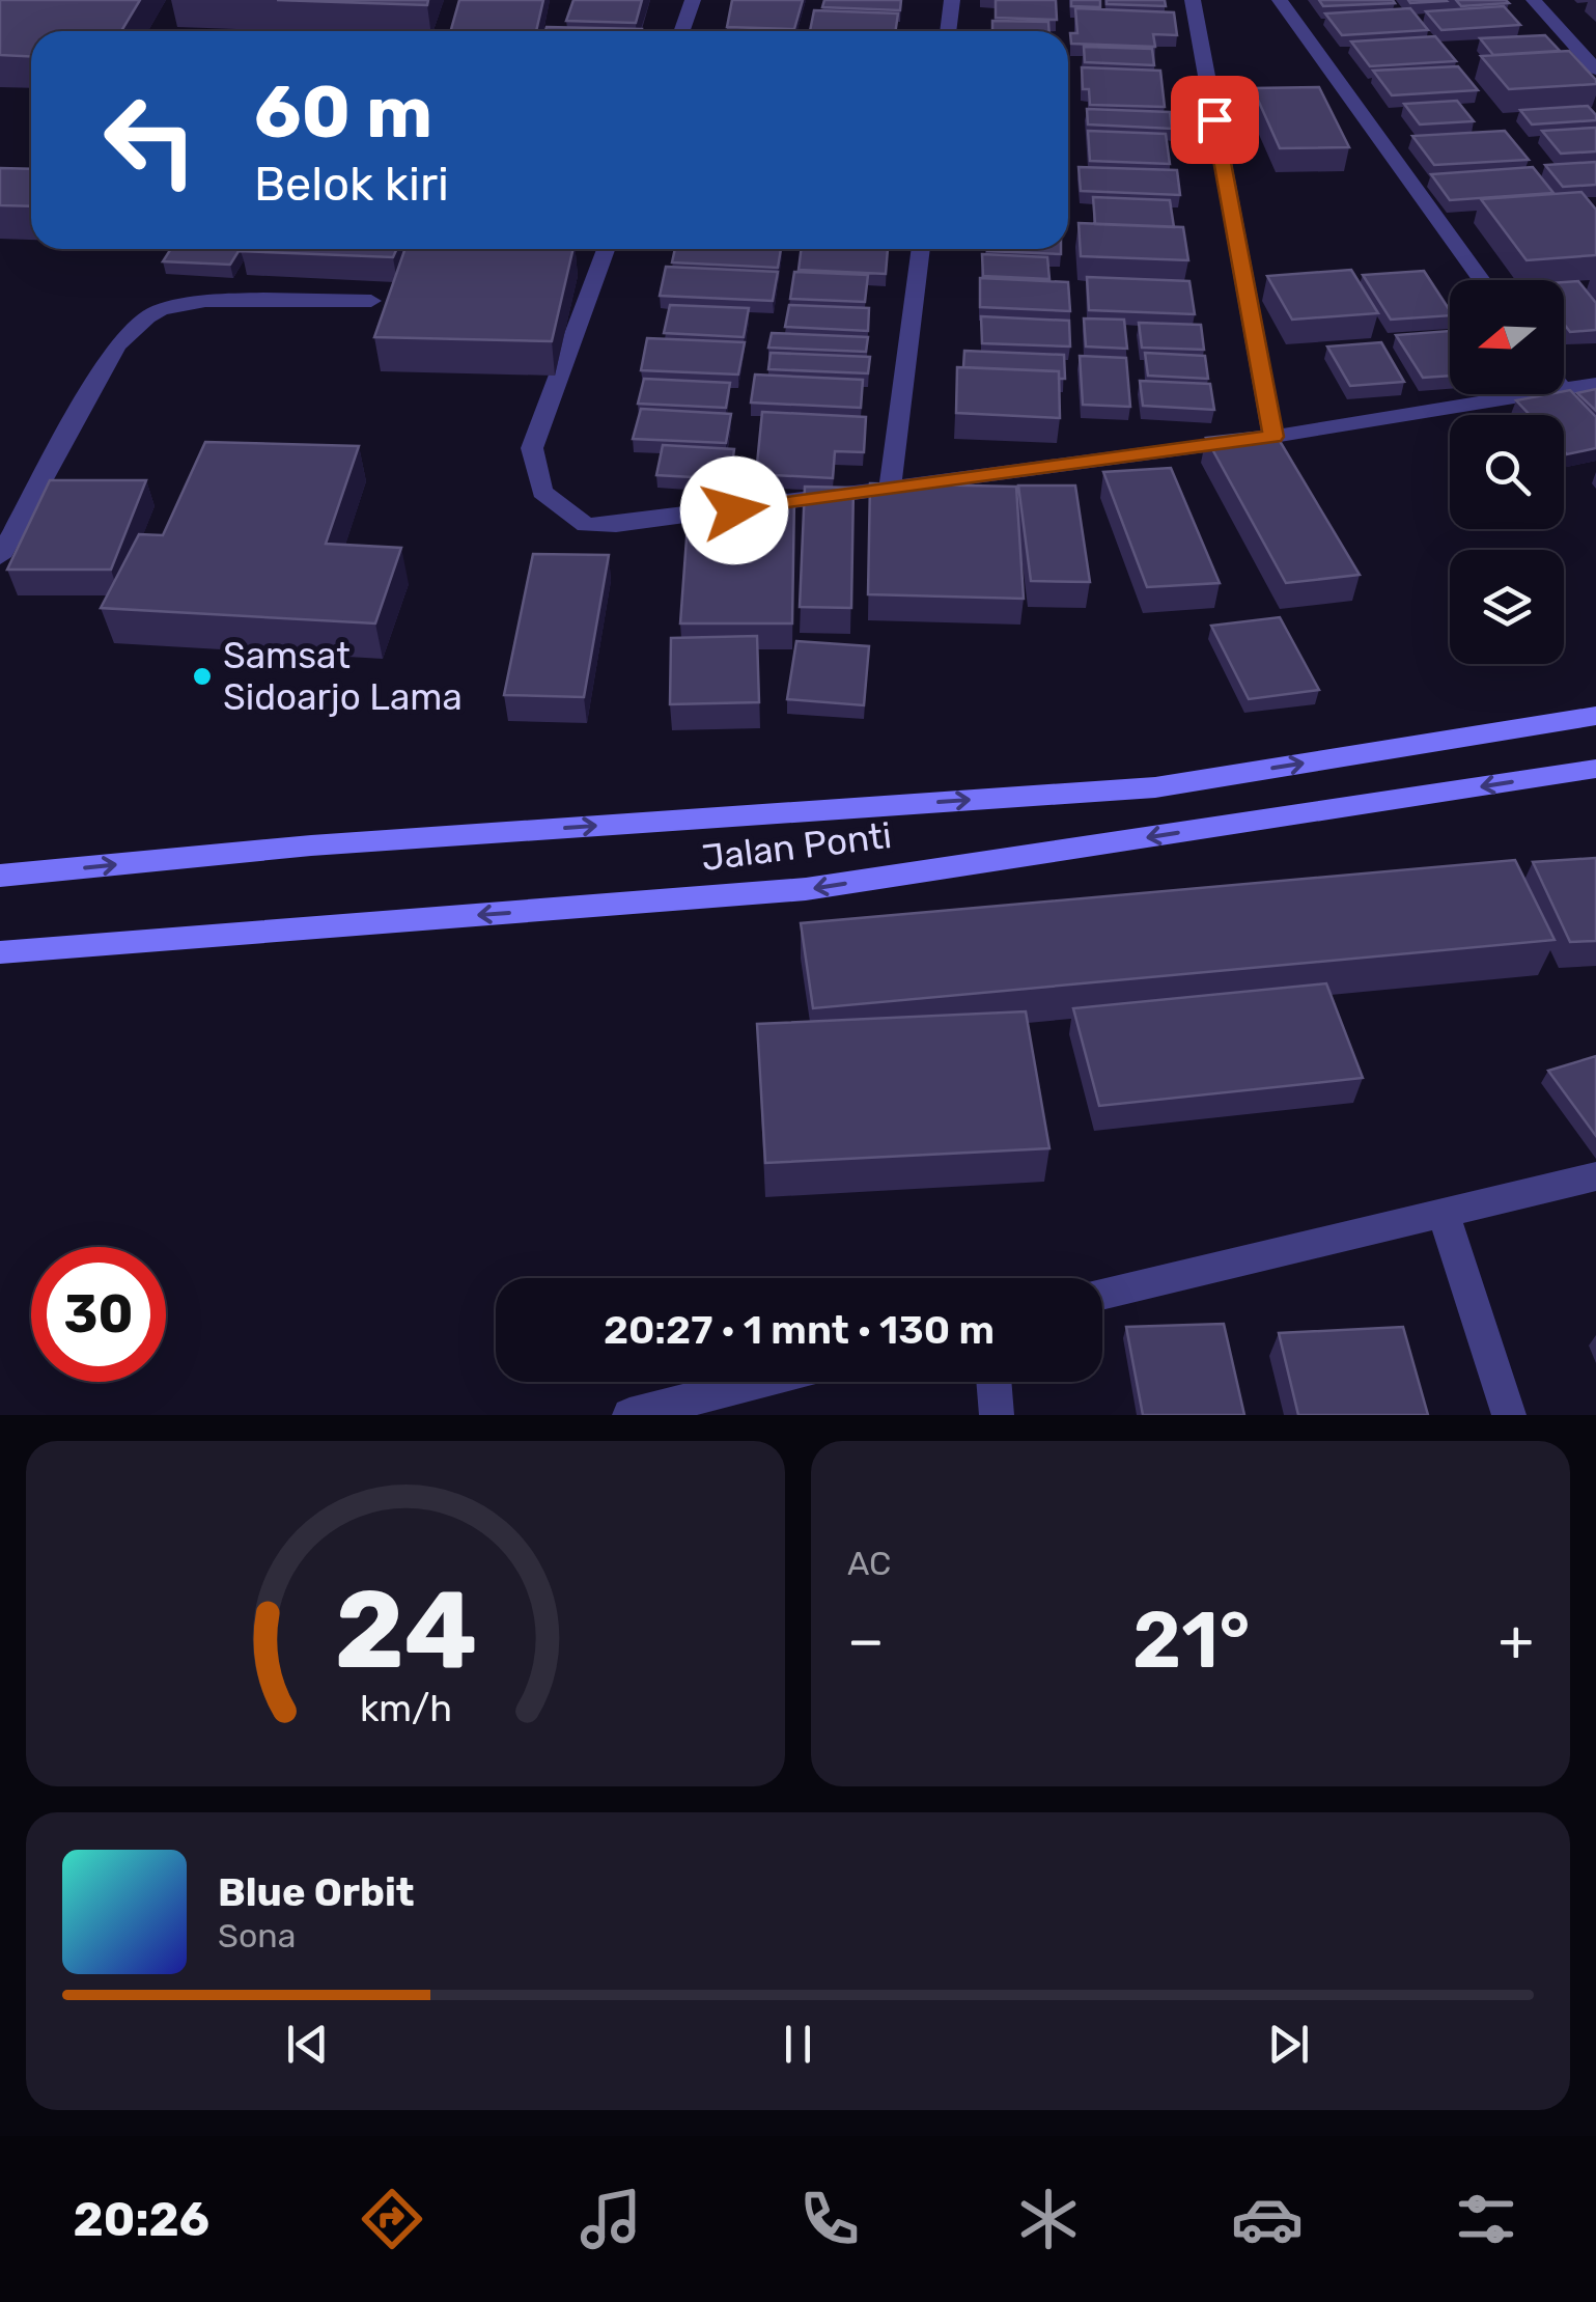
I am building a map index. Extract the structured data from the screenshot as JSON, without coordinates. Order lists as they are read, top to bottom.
{
  "streets": {
    "main road": ["Jalan Ponti"]
  },
  "places": ["Samsat Sidoarjo Lama"],
  "north": "left",
  "page": {
    "turn": ["60 m", "Belok kiri"],
    "limit": "30",
    "trip": "20:27 · 1 mnt · 130 m",
    "tile": "AC",
    "heat": ["−", "21°", "+"],
    "song": ["Blue Orbit", "Sona"],
    "tabs": "20:26",
    "gauge": ["24", "km/h"]
  }
}
